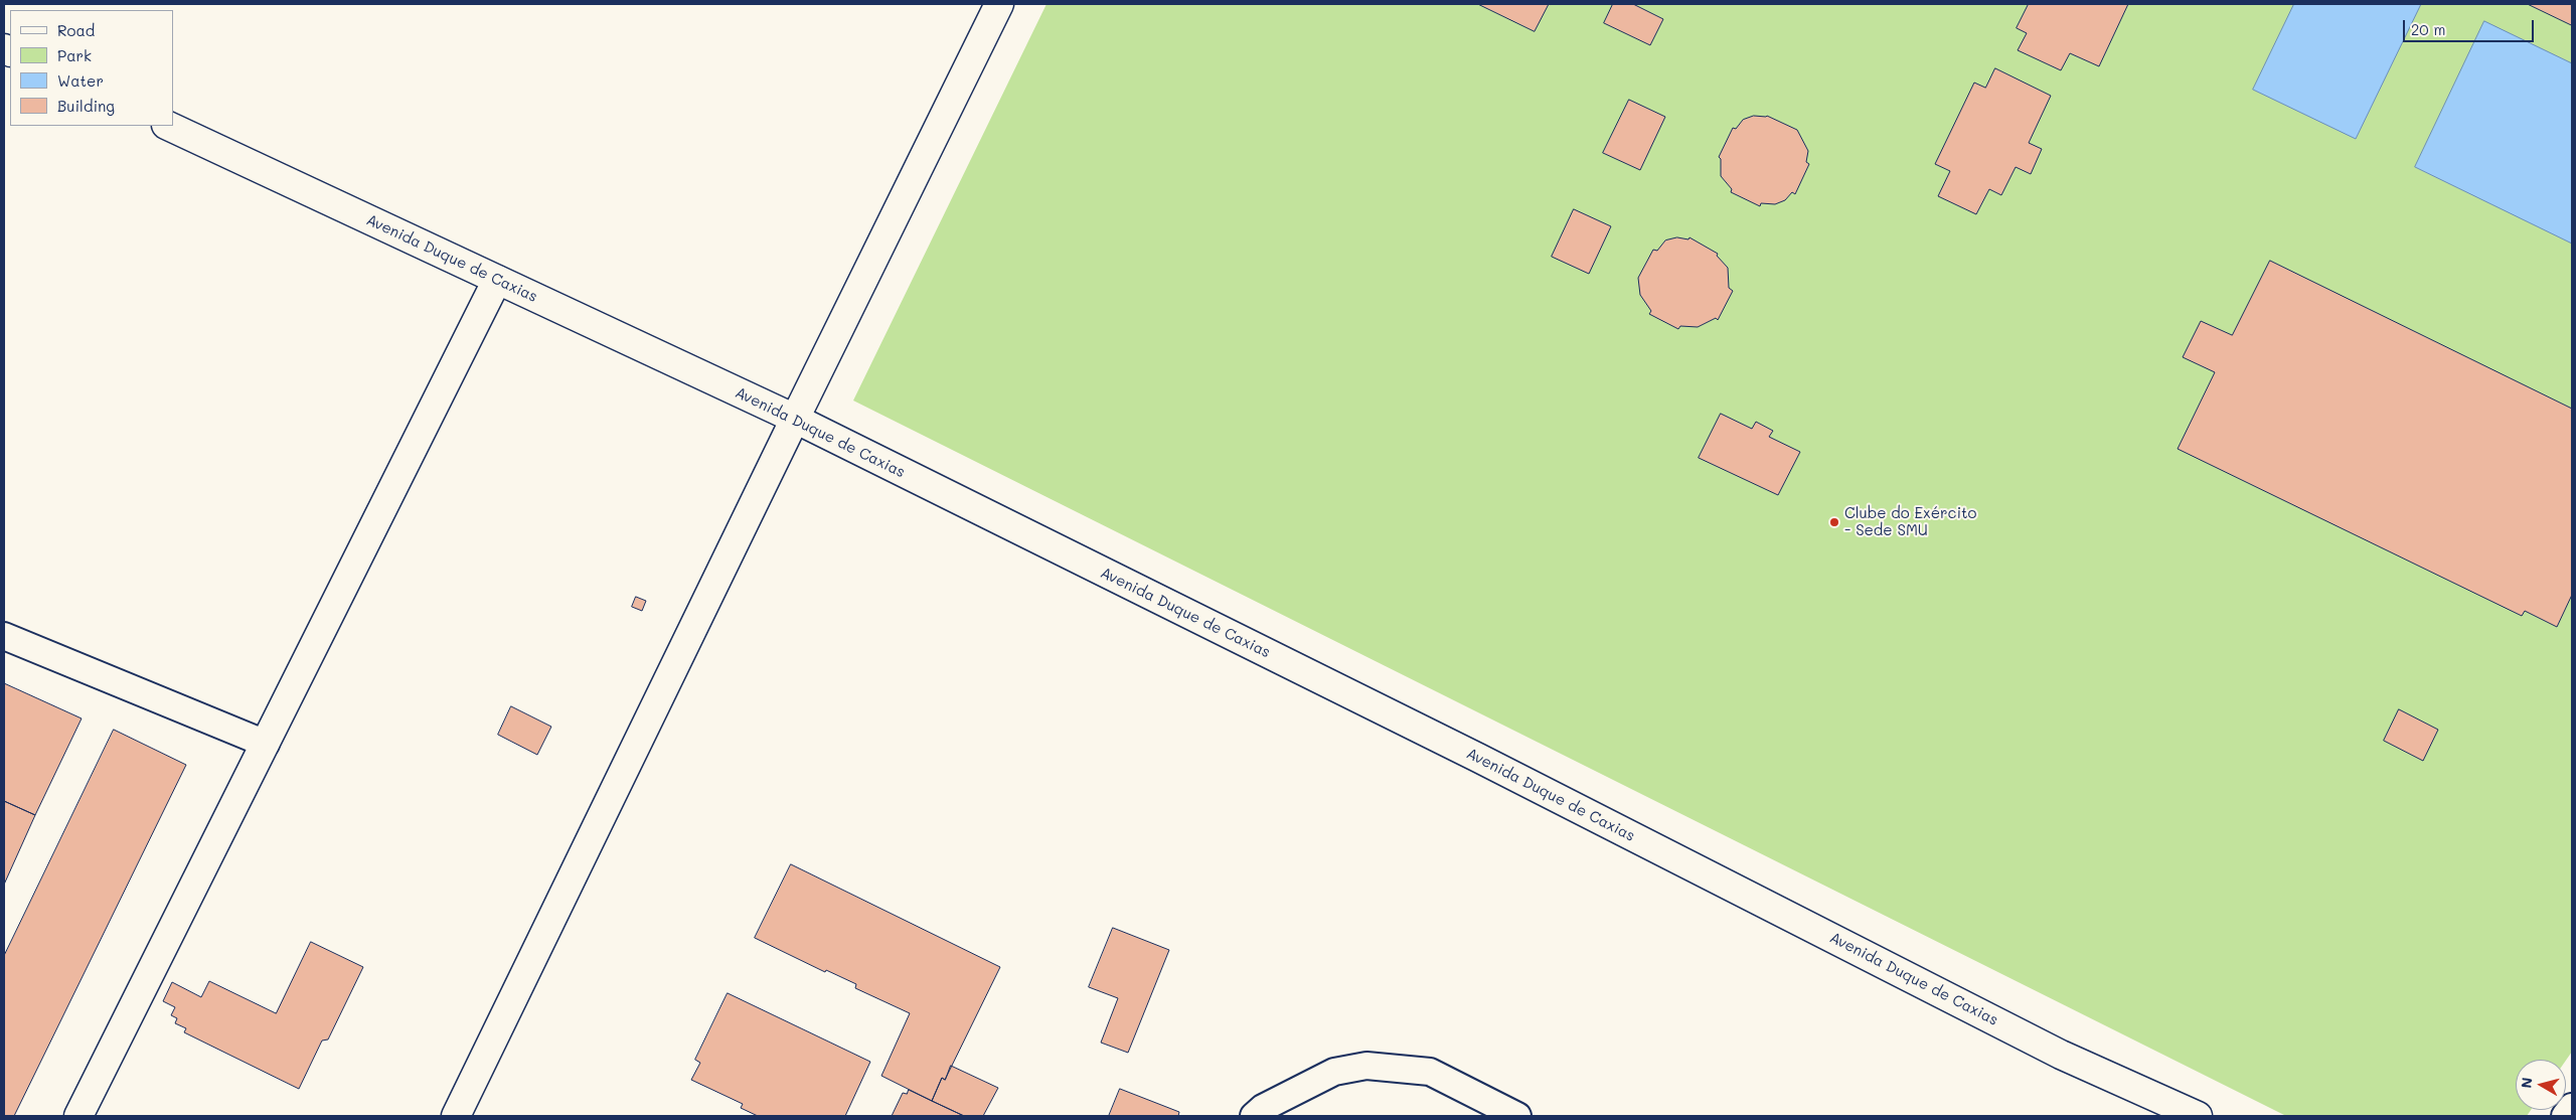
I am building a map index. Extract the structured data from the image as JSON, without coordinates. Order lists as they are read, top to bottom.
{
  "streets": {
    "main road": ["Avenida Duque de Caxias"]
  },
  "places": ["Clube do Exército - Sede SMU"],
  "legend": [
    "Road",
    "Park",
    "Water",
    "Building"
  ],
  "scale_bar": "20 m",
  "north": "left"
}
